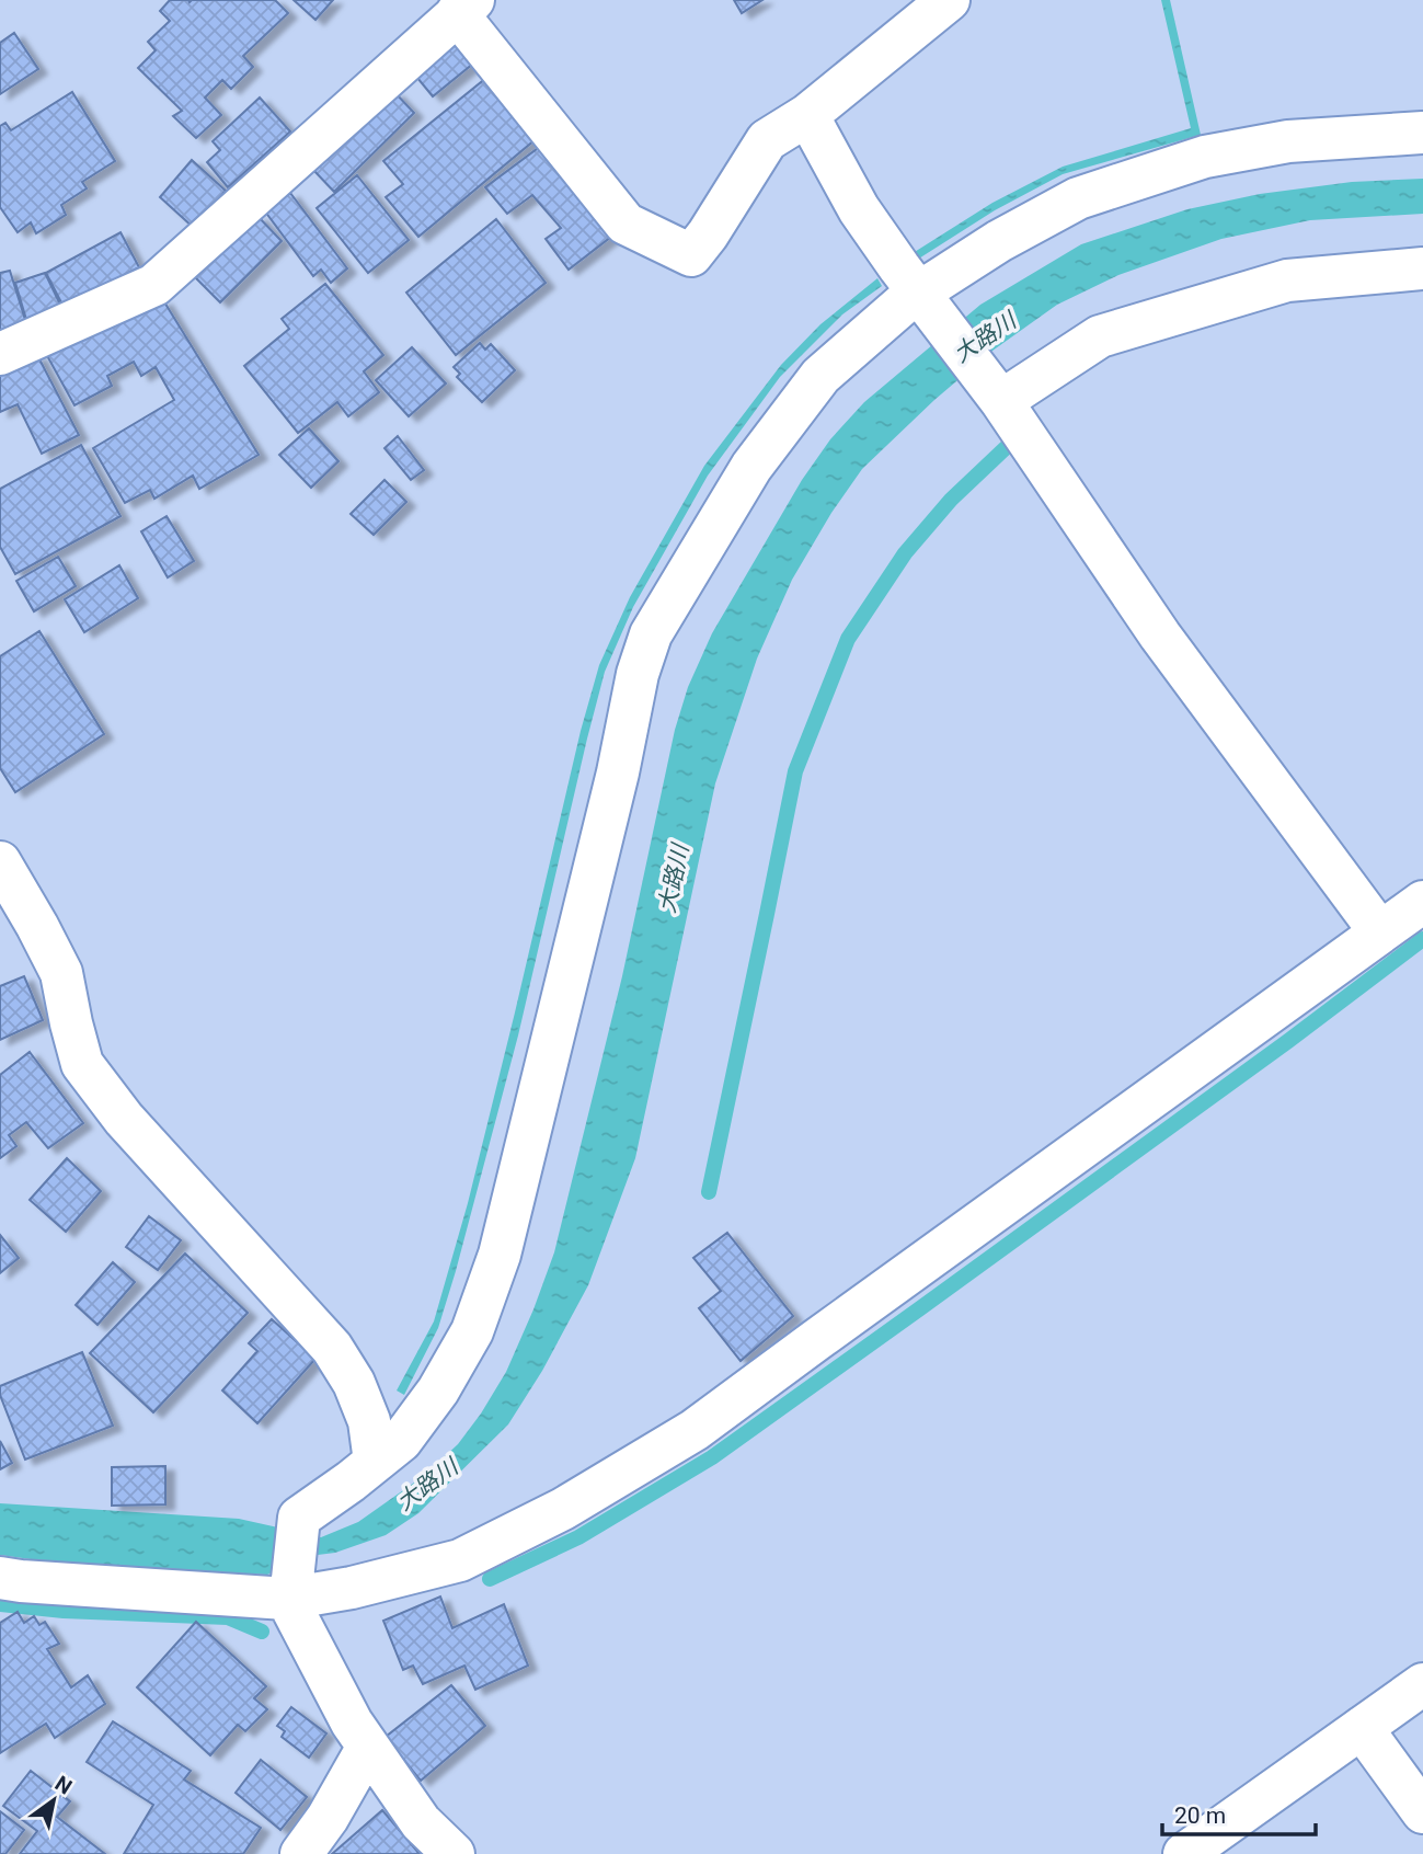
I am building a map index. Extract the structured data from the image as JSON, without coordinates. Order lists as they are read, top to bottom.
{
  "water": ["大路川"],
  "scale_bar": "20 m",
  "north": "top right"
}
